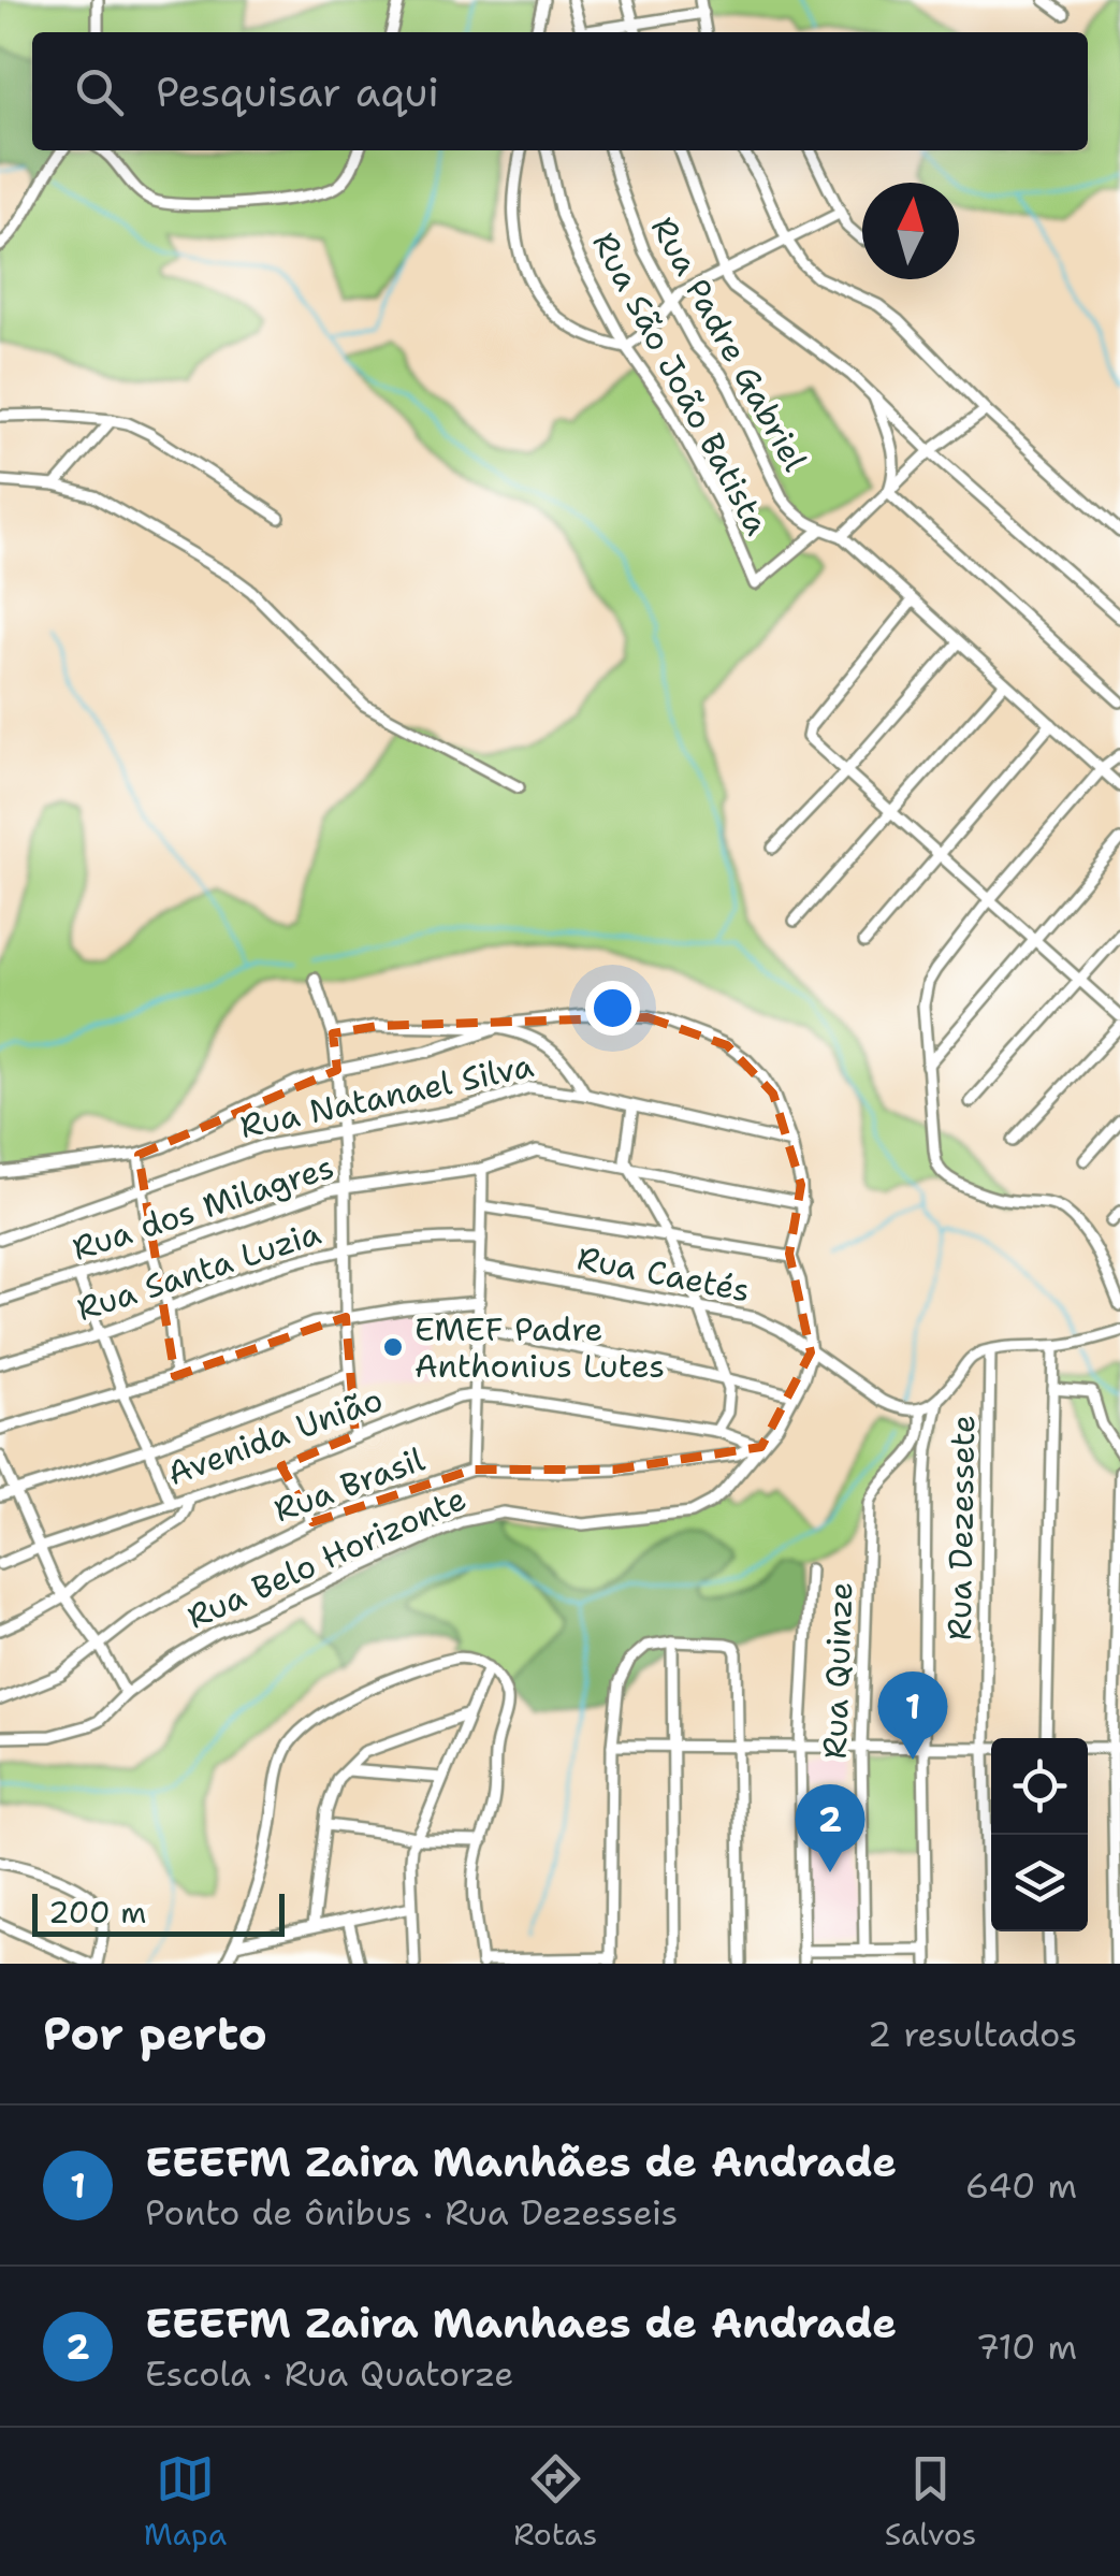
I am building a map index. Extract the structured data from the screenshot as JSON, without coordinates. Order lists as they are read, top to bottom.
{
  "streets": {
    "street": [
      "Rua Padre Gabriel",
      "Rua São João Batista",
      "Rua Natanael Silva",
      "Rua dos Milagres",
      "Rua Santa Luzia",
      "Rua Caetés",
      "Avenida União",
      "Rua Brasil",
      "Rua Dezessete",
      "Rua Belo Horizonte",
      "Rua Quinze"
    ]
  },
  "crossings": [
    ["Rua Padre Gabriel", "Rua São João Batista"],
    ["Rua Caetés", "Rua Belo Horizonte"],
    ["Rua Caetés", "Rua Quinze"],
    ["Avenida União", "Rua Brasil"],
    ["Avenida União", "Rua Belo Horizonte"],
    ["Rua Brasil", "Rua Belo Horizonte"]
  ],
  "places": ["EMEF Padre Anthonius Lutes"],
  "scale_bar": "200 m",
  "north": "top",
  "page": {
    "search": "Pesquisar aqui",
    "pins": ["1", "2"],
    "scale": "200 m",
    "heading": ["Por perto", "2 resultados"],
    "list": [
      {
        "mark": "1",
        "name": "EEEFM Zaira Manhães de Andrade",
        "note": "Ponto de ônibus · Rua Dezesseis",
        "value": "640 m"
      },
      {
        "mark": "2",
        "name": "EEEFM Zaira Manhaes de Andrade",
        "note": "Escola · Rua Quatorze",
        "value": "710 m"
      }
    ],
    "nav": ["Mapa", "Rotas", "Salvos"]
  }
}
